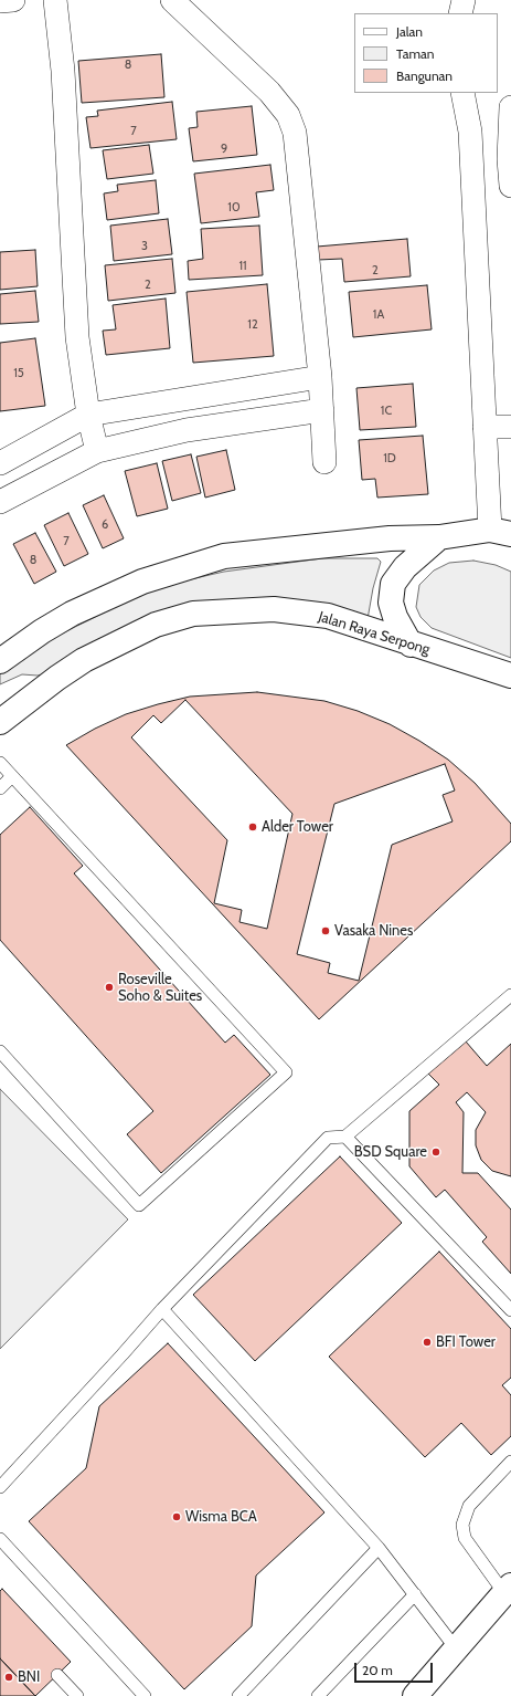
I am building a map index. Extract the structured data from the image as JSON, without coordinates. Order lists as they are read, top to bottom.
{
  "streets": {
    "main road": ["Jalan Raya Serpong"]
  },
  "places": [
    "Alder Tower",
    "Vasaka Nines",
    "Roseville Soho & Suites",
    "BSD Square",
    "BFI Tower",
    "Wisma BCA",
    "BNI"
  ],
  "house_numbers": [
    "8",
    "7",
    "9",
    "10",
    "3",
    "11",
    "2",
    "2",
    "1A",
    "12",
    "15",
    "1C",
    "1D",
    "6",
    "7",
    "8"
  ],
  "legend": ["Jalan", "Taman", "Bangunan"],
  "scale_bar": "20 m"
}
